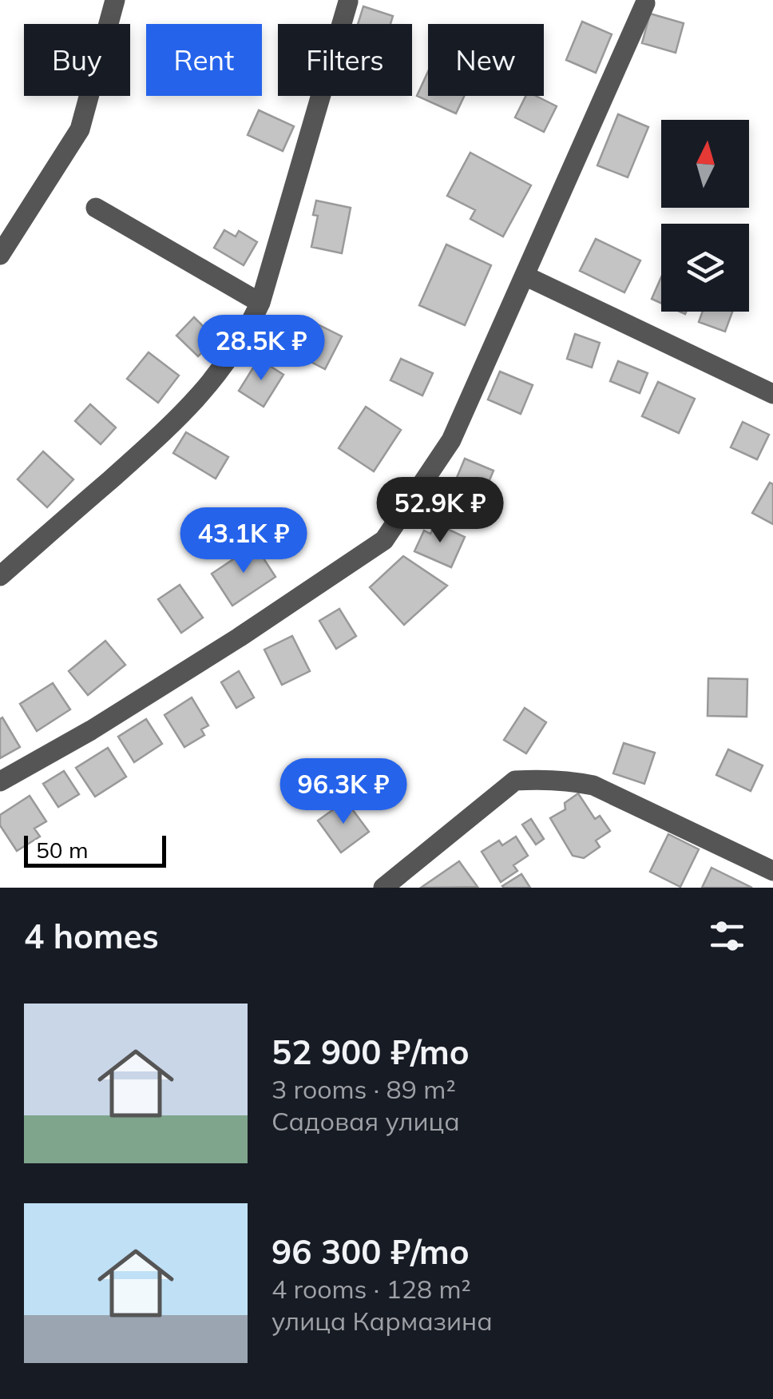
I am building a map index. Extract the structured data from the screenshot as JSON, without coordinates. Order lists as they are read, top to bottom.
{
  "scale_bar": "50 m",
  "north": "top",
  "page": {
    "chip": [
      "Buy",
      "Rent",
      "Filters",
      "New"
    ],
    "price": [
      "28.5K ₽",
      "52.9K ₽",
      "43.1K ₽",
      "96.3K ₽"
    ],
    "scale": "50 m",
    "heading": "4 homes",
    "list": [
      {
        "name": "52 900 ₽/mo",
        "note": "3 rooms · 89 m² · Садовая улица"
      },
      {
        "name": "96 300 ₽/mo",
        "note": "4 rooms · 128 m² · улица Кармазина"
      }
    ]
  }
}
